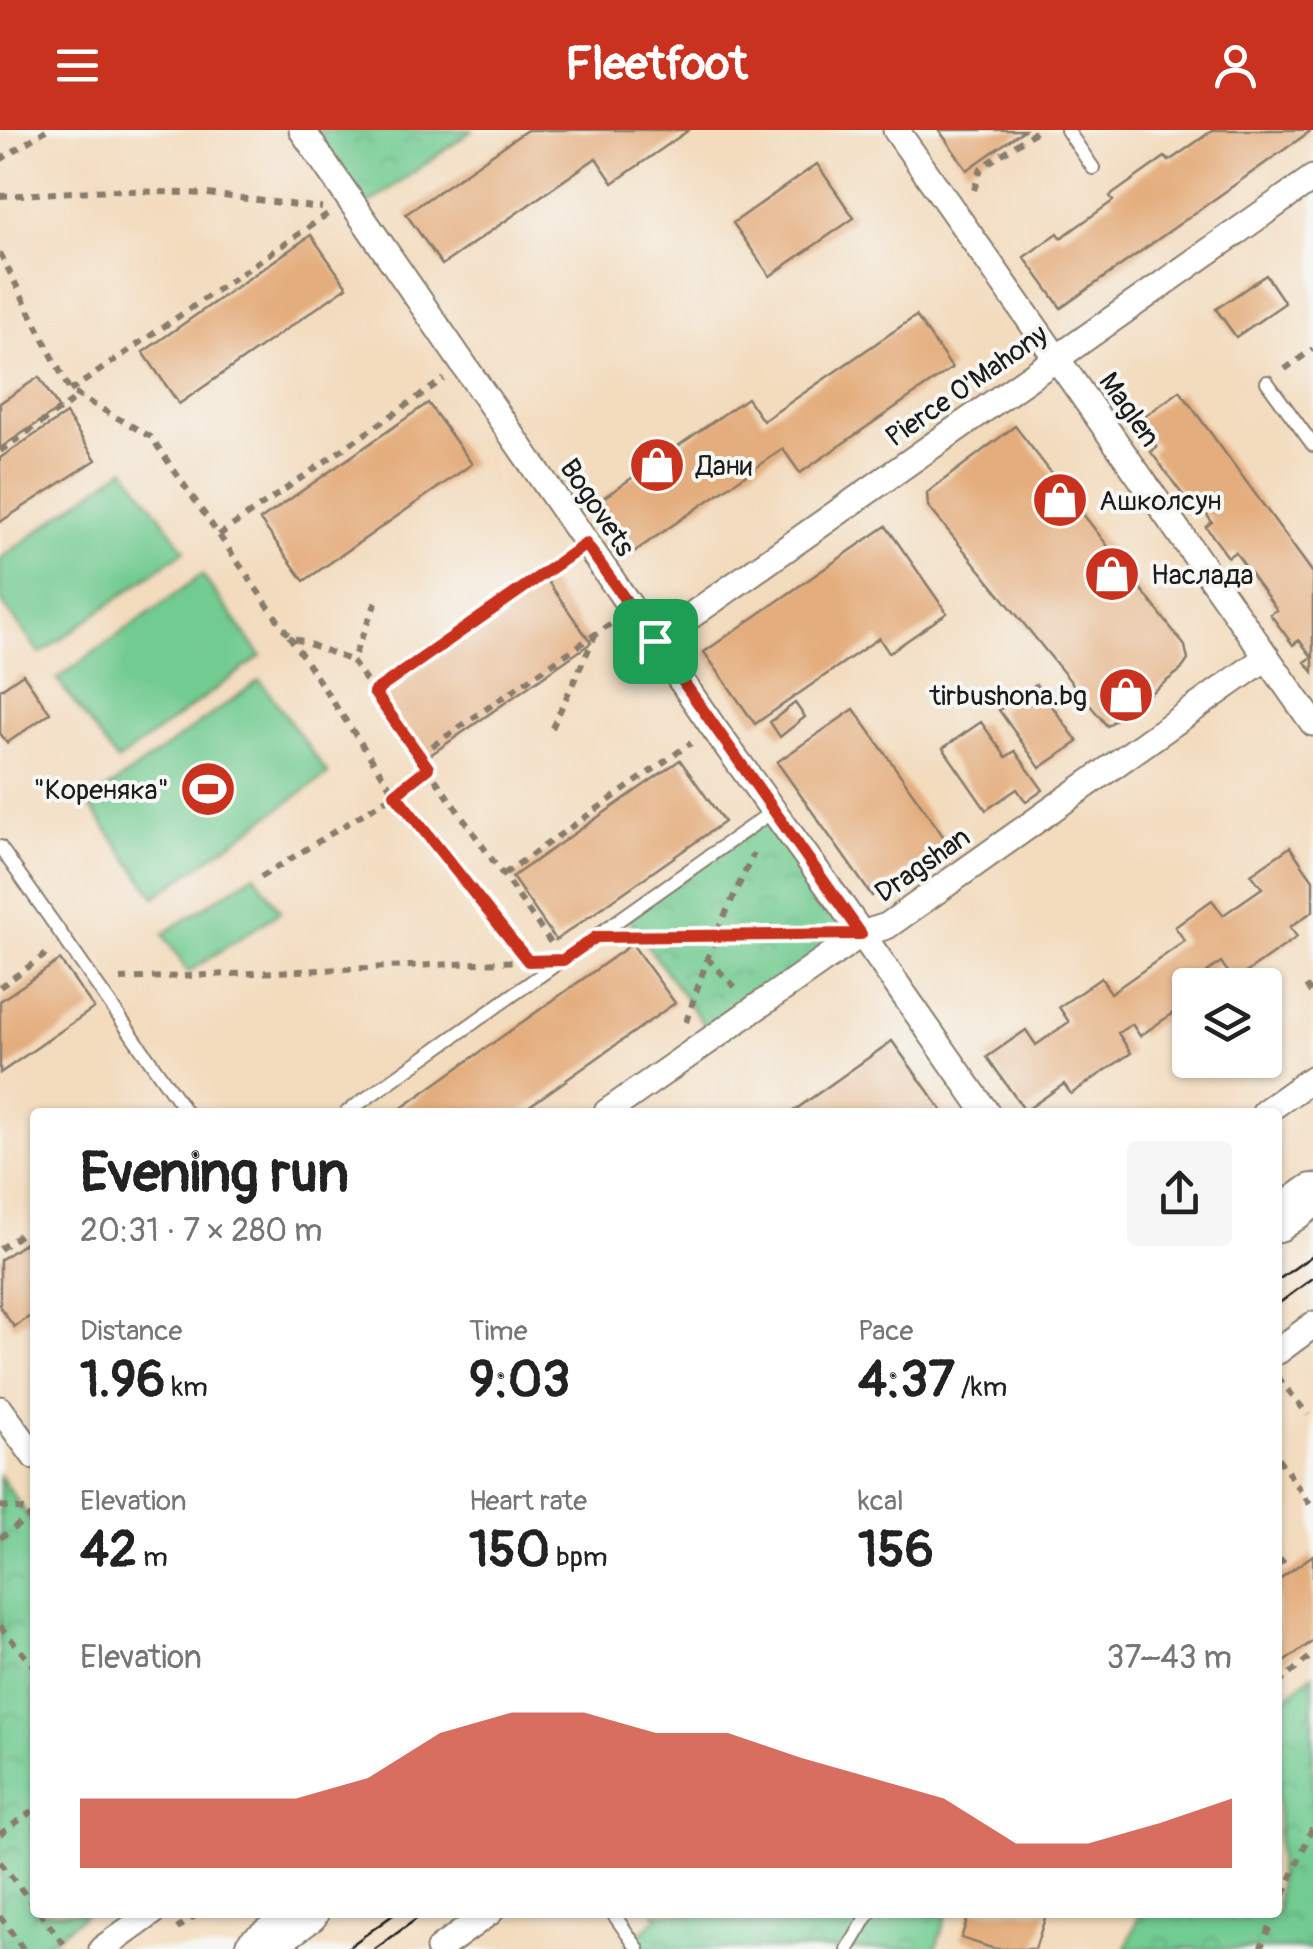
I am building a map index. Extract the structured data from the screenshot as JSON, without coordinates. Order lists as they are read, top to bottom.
{
  "streets": {
    "street": [
      "Pierce O'Mahony",
      "Maglen",
      "Bogovets",
      "Dragshan"
    ]
  },
  "crossings": [
    ["Pierce O'Mahony", "Maglen"],
    ["Pierce O'Mahony", "Bogovets"],
    ["Maglen", "Dragshan"],
    ["Bogovets", "Dragshan"]
  ],
  "places": {
    "shop": [
      "Дани",
      "Ашколсун",
      "Наслада",
      "tirbushona.bg"
    ],
    "sports": ["\"Кореняка\""]
  },
  "page": {
    "header": "Fleetfoot",
    "heading": ["Evening run", "20:31 · 7 × 280 m"],
    "stats": [
      ["Distance", "1.96 km"],
      ["Time", "9:03"],
      ["Pace", "4:37 /km"],
      ["Elevation", "42 m"],
      ["Heart rate", "150 bpm"],
      ["kcal", "156"]
    ],
    "chart": ["Elevation", "37–43 m"]
  }
}
